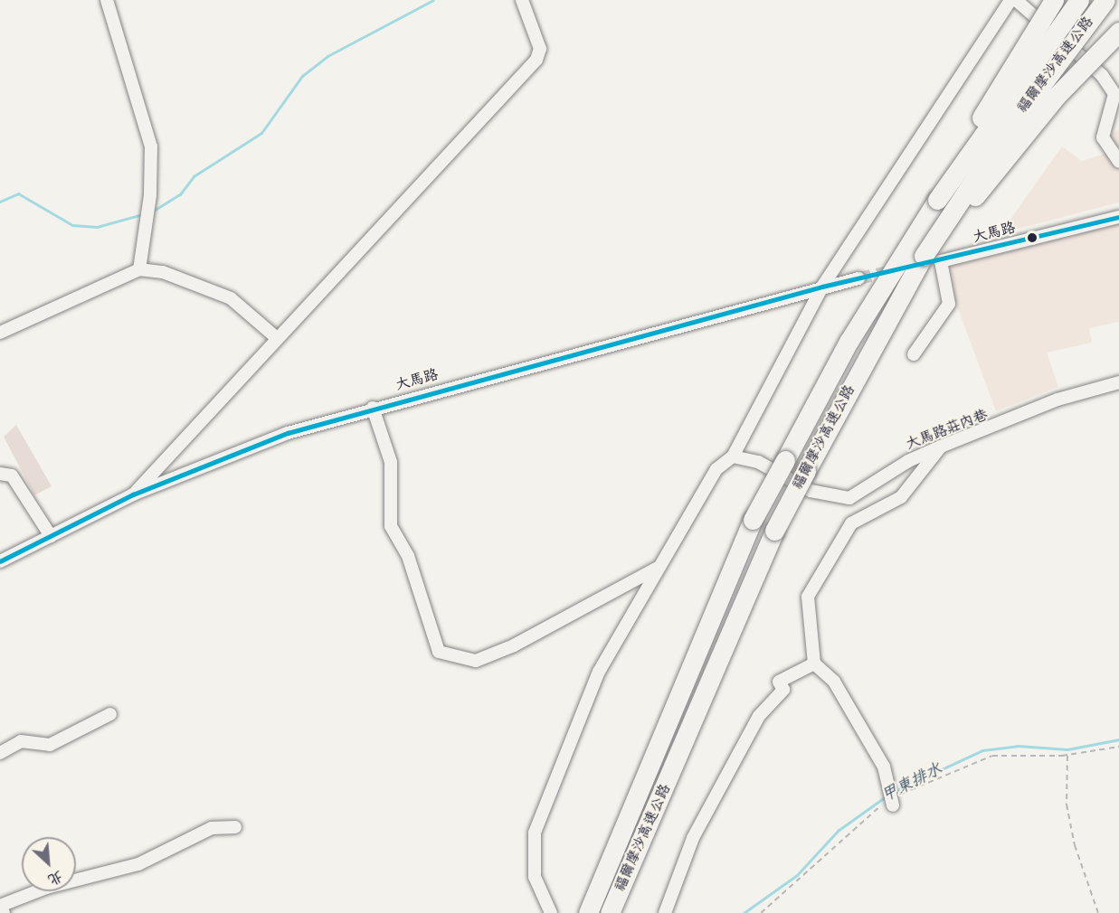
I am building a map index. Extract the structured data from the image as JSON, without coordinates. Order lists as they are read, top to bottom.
{
  "streets": {
    "highway": ["福爾摩沙高速公路"],
    "street": ["大馬路", "大馬路莊內巷"]
  },
  "crossings": [
    ["福爾摩沙高速公路", "大馬路"]
  ],
  "water": ["甲東排水"],
  "north": "bottom right"
}
